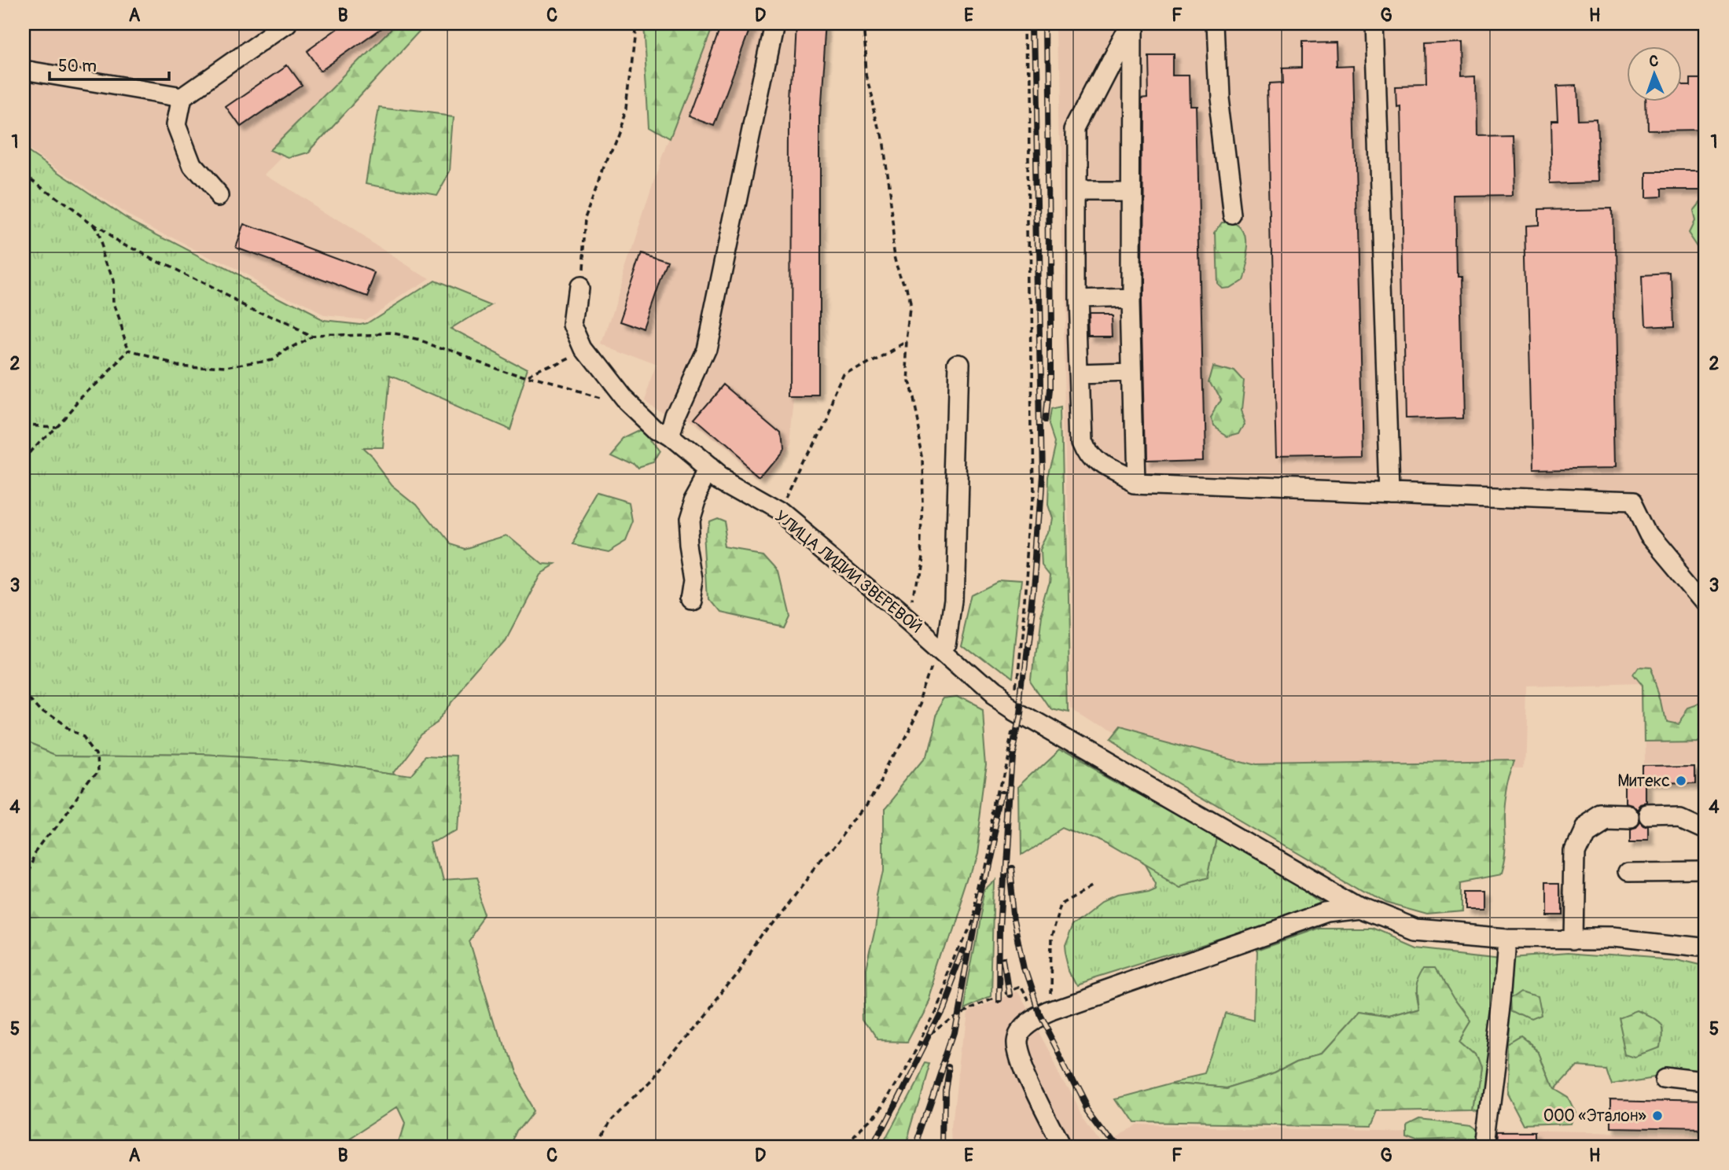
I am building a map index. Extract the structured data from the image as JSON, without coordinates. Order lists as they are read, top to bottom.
{
  "streets": {
    "street": ["УЛИЦА ЛИДИИ ЗВЕРЕВОЙ"]
  },
  "places": ["Митекс", "ООО «Эталон»"],
  "scale_bar": "50 m",
  "north": "top",
  "grid": {
    "columns": [
      "A",
      "B",
      "C",
      "D",
      "E",
      "F",
      "G",
      "H"
    ],
    "rows": [
      "1",
      "2",
      "3",
      "4",
      "5"
    ]
  }
}
